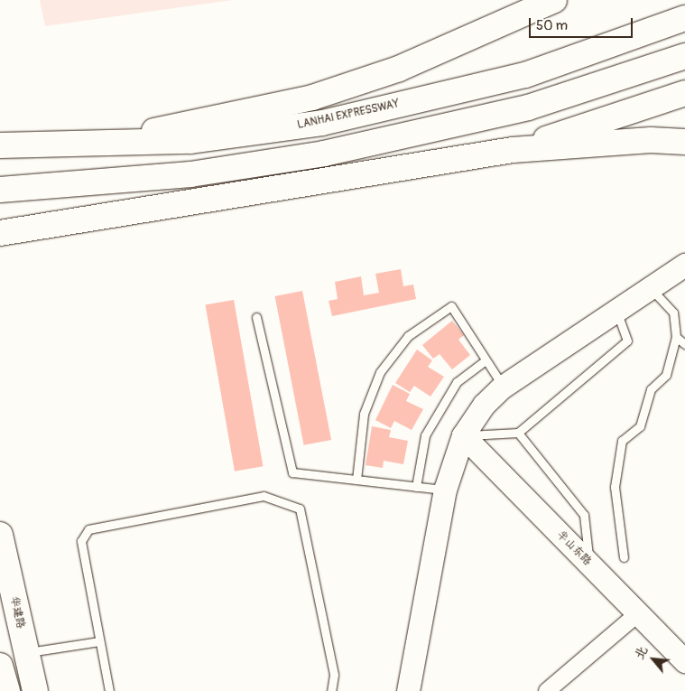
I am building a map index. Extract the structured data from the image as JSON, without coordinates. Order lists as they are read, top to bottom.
{
  "streets": {
    "main road": ["LANHAI EXPRESSWAY", "华建路"],
    "street": ["半山东路"]
  },
  "scale_bar": "50 m",
  "north": "top left"
}
